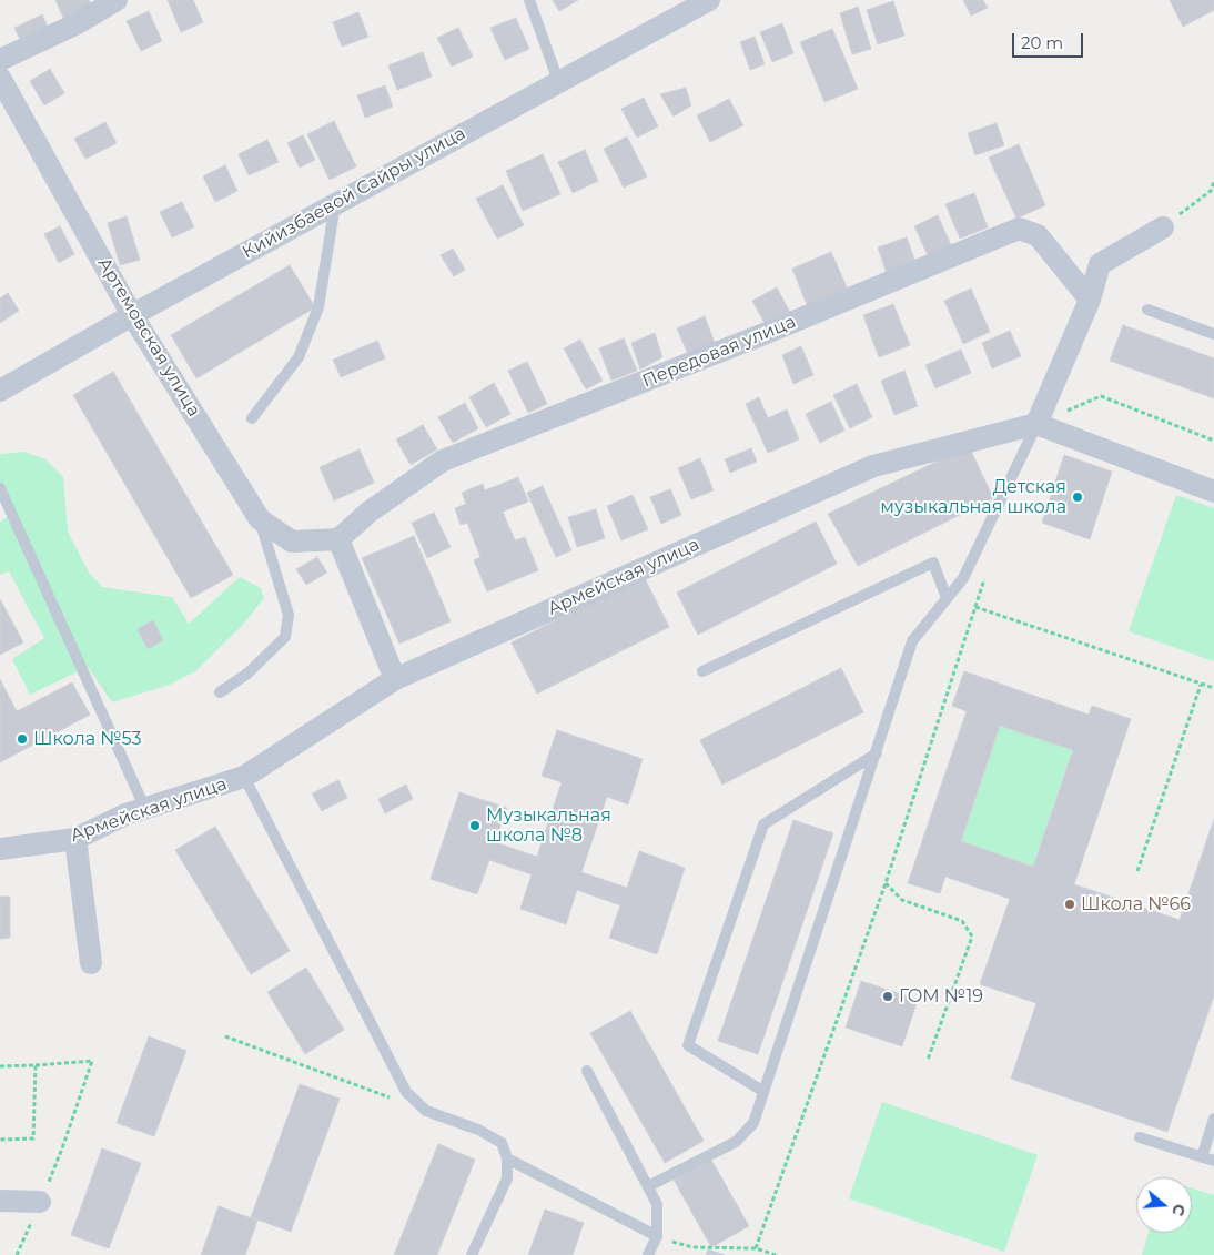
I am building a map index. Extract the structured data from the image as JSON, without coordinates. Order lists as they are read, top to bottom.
{
  "streets": {
    "street": [
      "Кийизбаевой Сайры улица",
      "Артемовская улица",
      "Передовая улица",
      "Армейская улица"
    ]
  },
  "crossings": [
    ["Кийизбаевой Сайры улица", "Артемовская улица"],
    ["Артемовская улица", "Передовая улица"]
  ],
  "places": [
    "Детская музыкальная школа",
    "Школа №53",
    "Музыкальная школа №8",
    "Школа №66",
    "ГОМ №19"
  ],
  "scale_bar": "20 m",
  "north": "right"
}
